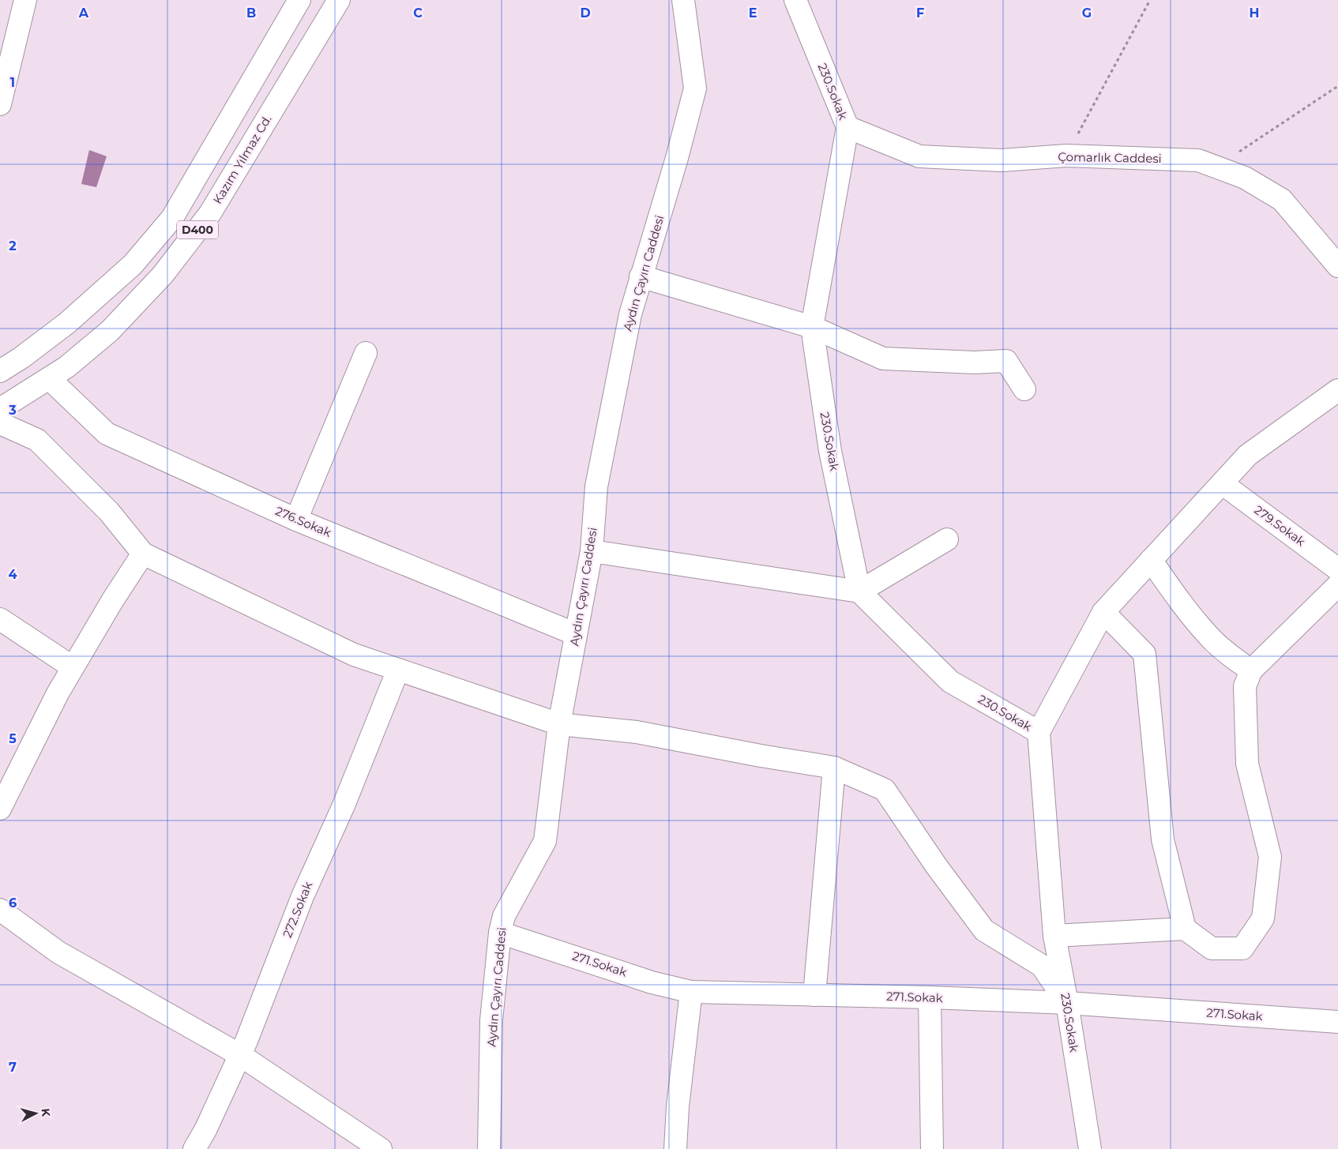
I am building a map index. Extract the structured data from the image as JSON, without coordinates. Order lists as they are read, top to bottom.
{
  "streets": {
    "main road": [
      "230.Sokak",
      "Çomarlık Caddesi",
      "Kazım Yılmaz Cd.",
      "D400",
      "Aydın Çayırı Caddesi",
      "276.Sokak",
      "279.Sokak",
      "272.Sokak",
      "271.Sokak"
    ]
  },
  "crossings": [
    ["230.Sokak", "Çomarlık Caddesi"],
    ["230.Sokak", "271.Sokak"],
    ["Kazım Yılmaz Cd.", "276.Sokak"],
    ["Aydın Çayırı Caddesi", "276.Sokak"],
    ["Aydın Çayırı Caddesi", "271.Sokak"]
  ],
  "north": "right",
  "grid": {
    "columns": [
      "A",
      "B",
      "C",
      "D",
      "E",
      "F",
      "G",
      "H"
    ],
    "rows": [
      "1",
      "2",
      "3",
      "4",
      "5",
      "6",
      "7"
    ]
  }
}
